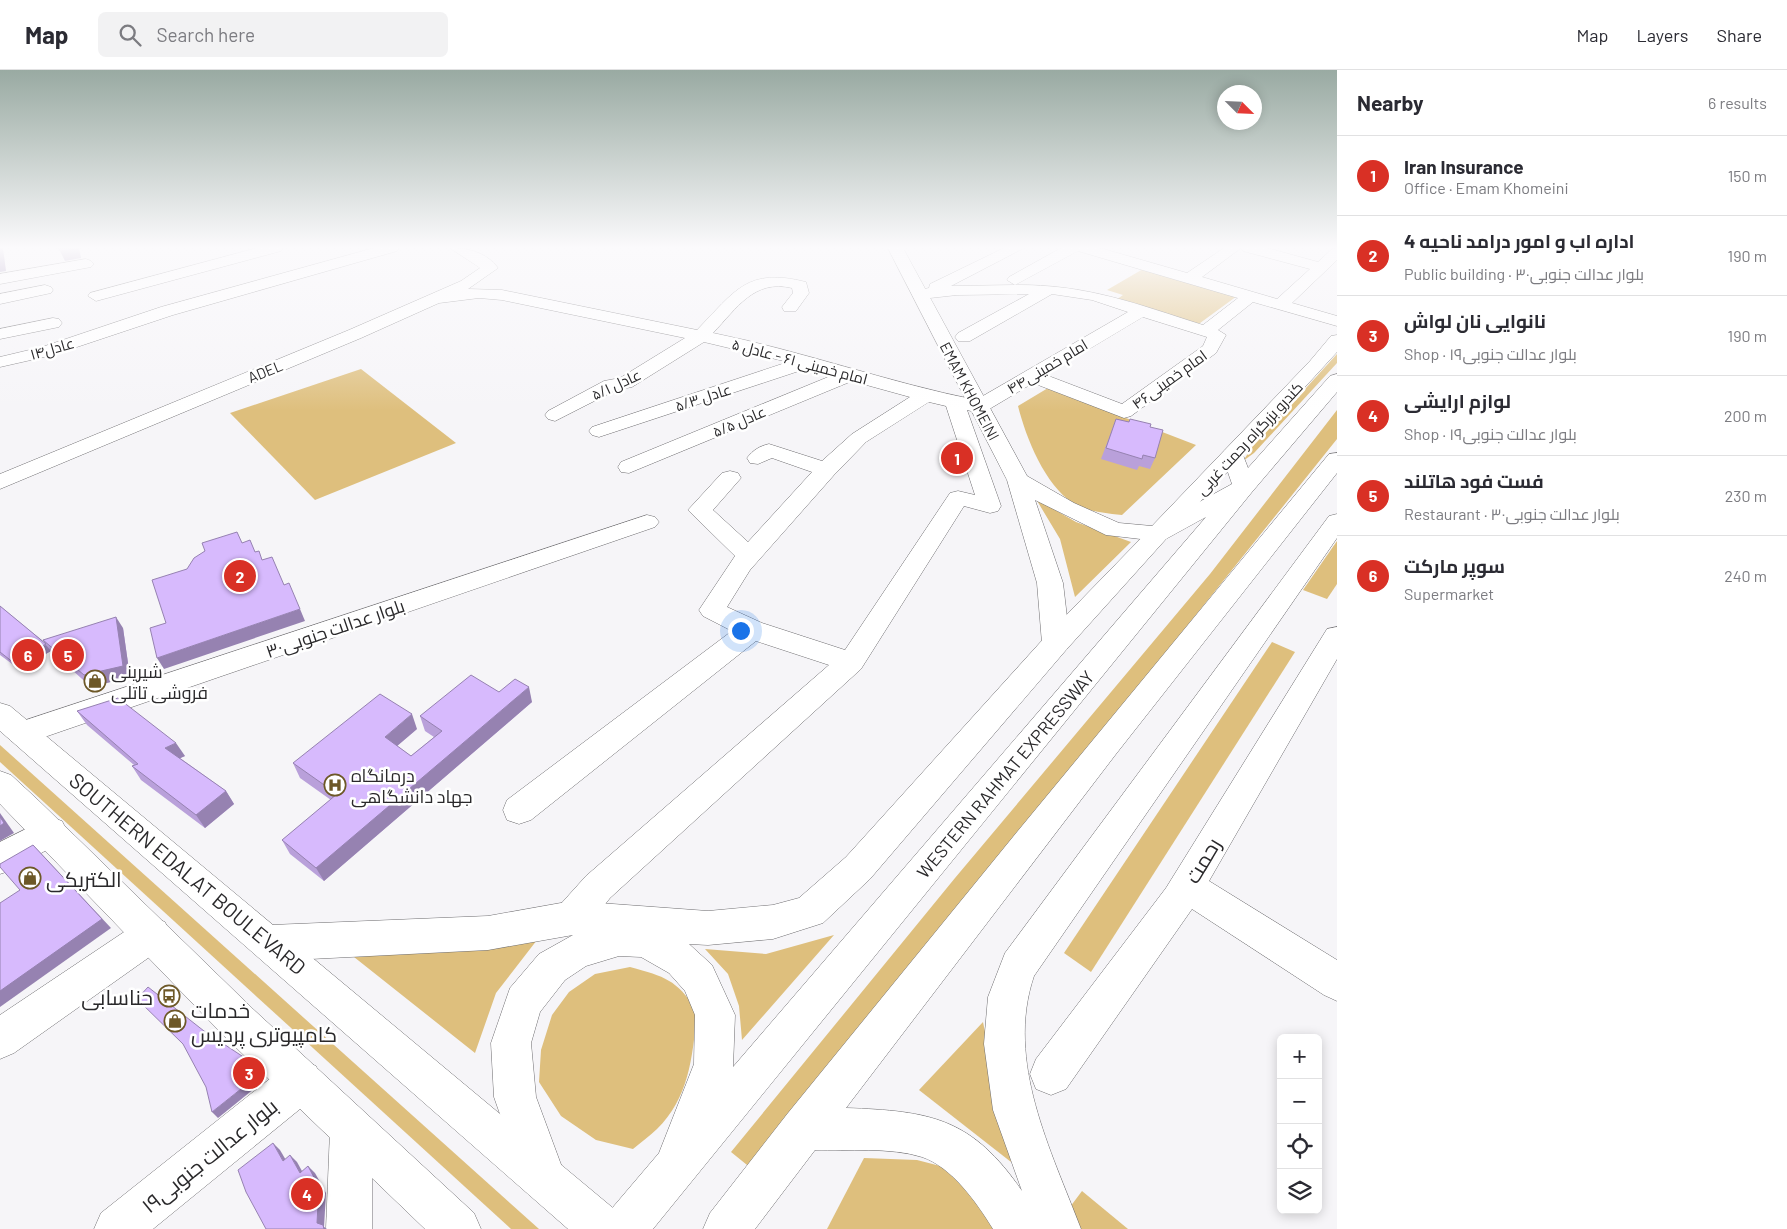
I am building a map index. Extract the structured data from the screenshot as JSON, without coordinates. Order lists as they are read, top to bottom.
{
  "streets": {
    "main road": [
      "عادل۱۴",
      "امام خمینی ۶۱ - عادل ۵",
      "۴۴امام خمینی",
      "ADEL",
      "امام خمینی۴۶",
      "عادل ۵/۱",
      "EMAM KHOMEINI",
      "عادل ۵/۳",
      "عادل ۵/۵",
      "کندرو بزرگراه رحمت غربی",
      "بلوار عدالت جنوبی۳۰",
      "WESTERN RAHMAT EXPRESSWAY",
      "رحمت",
      "SOUTHERN EDALAT BOULEVARD",
      "بلوار عدالت جنوبی۱۹"
    ]
  },
  "crossings": [
    ["امام خمینی ۶۱ - عادل ۵", "۴۴امام خمینی"],
    ["امام خمینی ۶۱ - عادل ۵", "عادل ۵/۱"],
    ["امام خمینی ۶۱ - عادل ۵", "EMAM KHOMEINI"],
    ["امام خمینی ۶۱ - عادل ۵", "عادل ۵/۳"],
    ["امام خمینی ۶۱ - عادل ۵", "عادل ۵/۵"],
    ["۴۴امام خمینی", "امام خمینی۴۶"],
    ["۴۴امام خمینی", "EMAM KHOMEINI"],
    ["EMAM KHOMEINI", "کندرو بزرگراه رحمت غربی"],
    ["کندرو بزرگراه رحمت غربی", "SOUTHERN EDALAT BOULEVARD"],
    ["بلوار عدالت جنوبی۳۰", "SOUTHERN EDALAT BOULEVARD"]
  ],
  "places": {
    "shop": ["شیرینی فروشی تاتلی", "الکتریکی", "خدمات کامپیوتری پردیس"],
    "hospital": ["درمانگاه جهاد دانشگاهی"],
    "bus stop": ["حناسابی"]
  },
  "north": "bottom right",
  "page": {
    "header": "Map",
    "search": "Search here",
    "nav": ["Map", "Layers", "Share"],
    "heading": ["Nearby", "6 results"],
    "list": [
      {
        "mark": "1",
        "name": "Iran Insurance",
        "note": "Office · Emam Khomeini",
        "value": "150 m"
      },
      {
        "mark": "2",
        "name": "اداره اب و امور درامد ناحیه 4",
        "note": "Public building · بلوار عدالت جنوبی۳۰",
        "value": "190 m"
      },
      {
        "mark": "3",
        "name": "نانوایی نان لواش",
        "note": "Shop · بلوار عدالت جنوبی۱۹",
        "value": "190 m"
      },
      {
        "mark": "4",
        "name": "لوازم ارایشی",
        "note": "Shop · بلوار عدالت جنوبی۱۹",
        "value": "200 m"
      },
      {
        "mark": "5",
        "name": "فست فود هاتلند",
        "note": "Restaurant · بلوار عدالت جنوبی۳۰",
        "value": "230 m"
      },
      {
        "mark": "6",
        "name": "سوپر مارکت",
        "note": "Supermarket",
        "value": "240 m"
      }
    ],
    "pins": [
      "1",
      "2",
      "5",
      "6",
      "3",
      "4"
    ],
    "map_buttons": ["+", "−"]
  }
}
